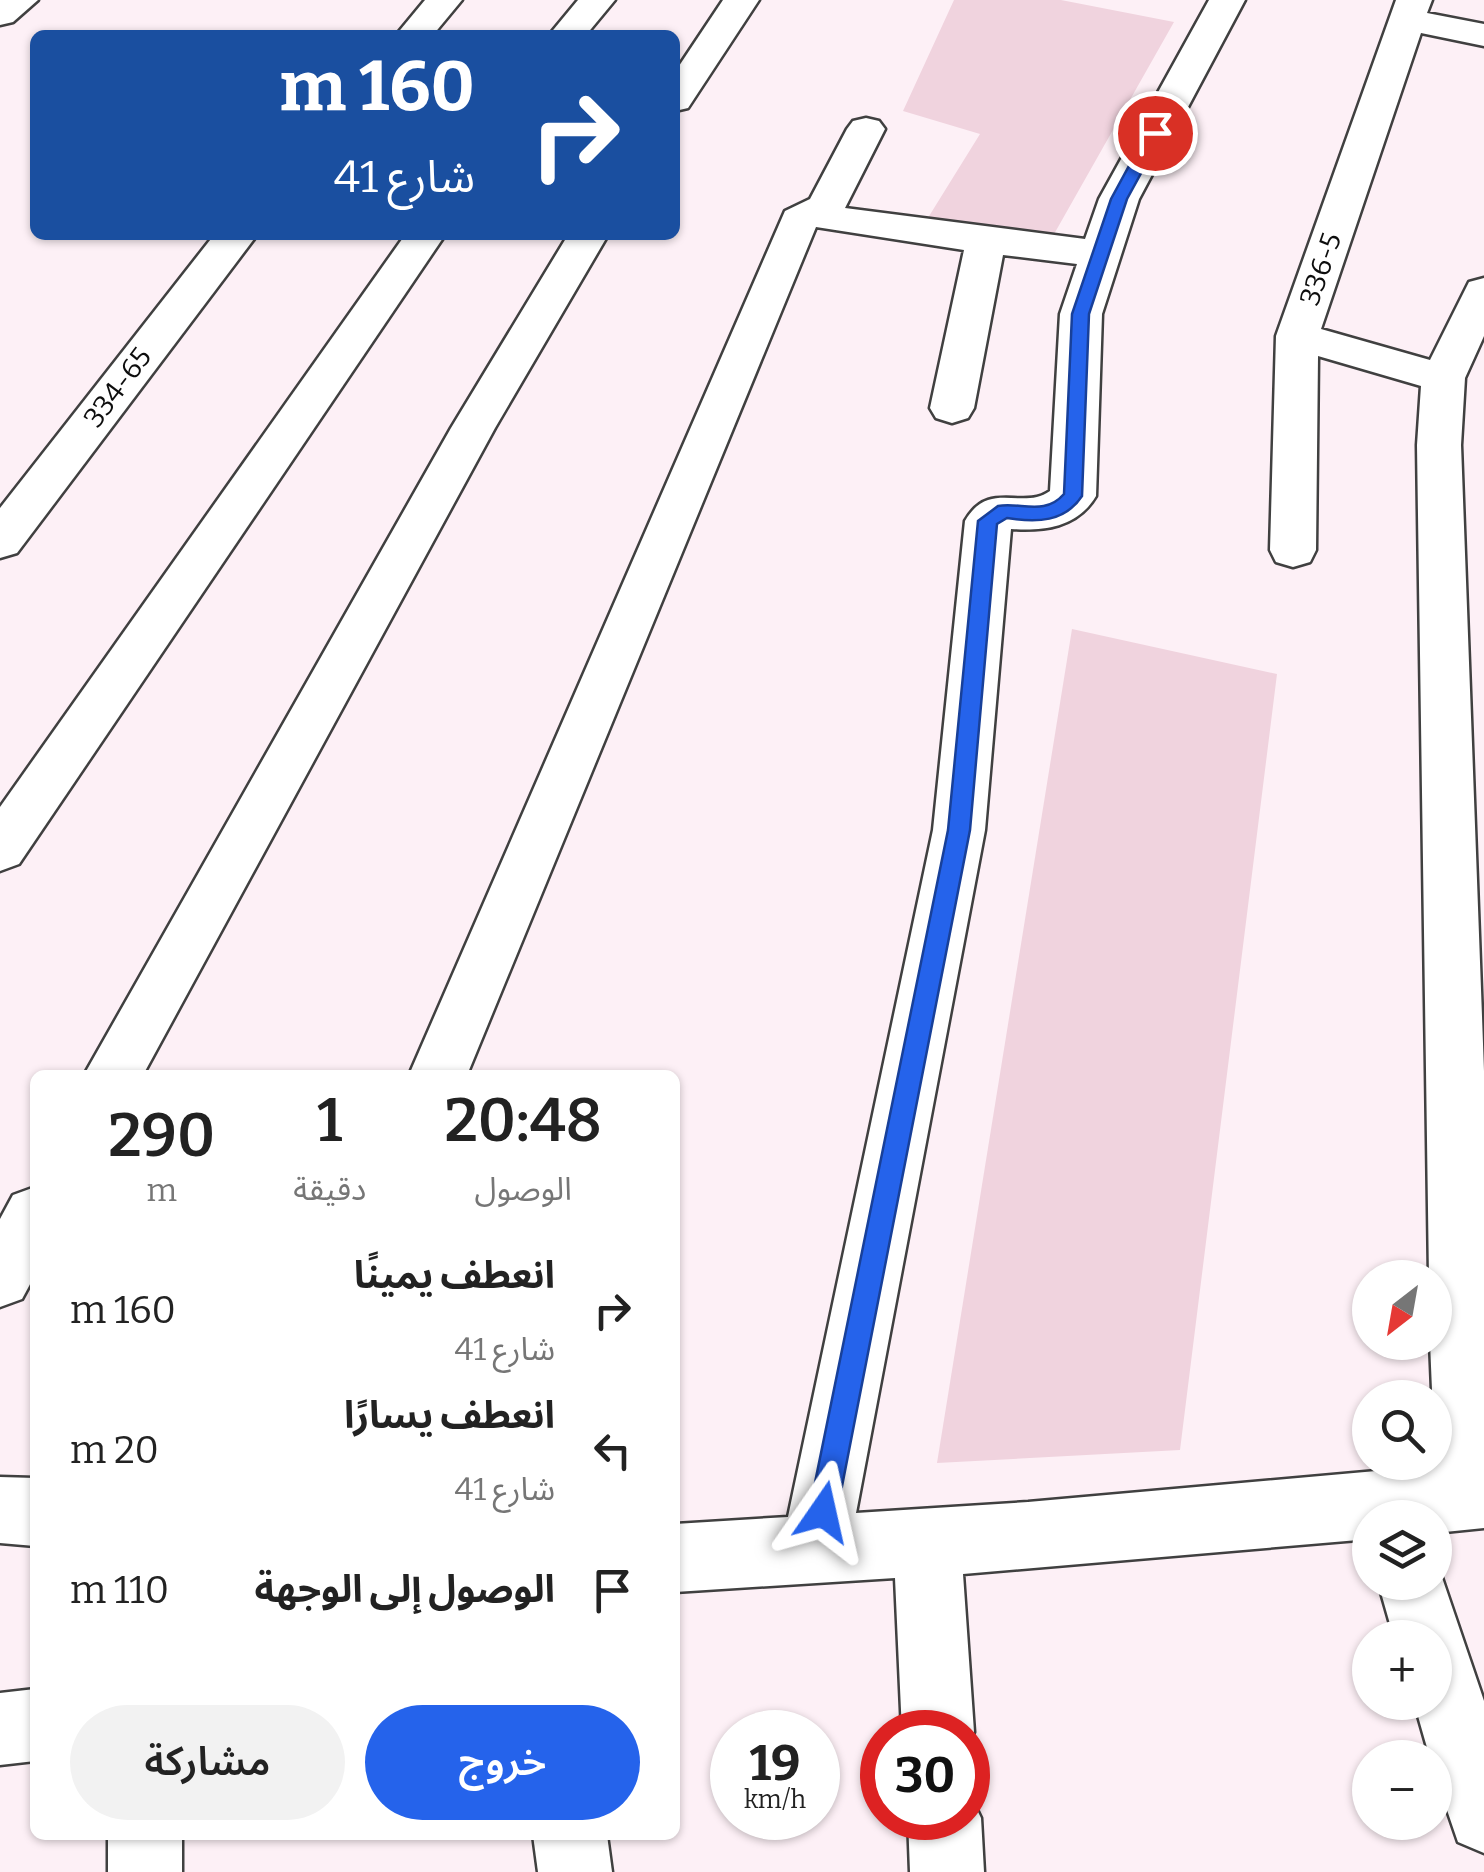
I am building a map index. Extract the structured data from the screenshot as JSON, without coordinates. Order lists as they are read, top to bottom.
{
  "streets": {
    "street": ["336-5", "334-65"]
  },
  "north": "bottom left",
  "page": {
    "turn": ["160 m", "شارع 41"],
    "eta": [
      "20:48",
      "الوصول",
      "1",
      "دقيقة",
      "290",
      "m"
    ],
    "list": [
      {
        "name": "انعطف يمينًا",
        "note": "شارع 41",
        "value": "160 m"
      },
      {
        "name": "انعطف يسارًا",
        "note": "شارع 41",
        "value": "20 m"
      },
      {
        "name": "الوصول إلى الوجهة",
        "value": "110 m"
      }
    ],
    "map_buttons": ["+", "−"],
    "buttons": ["خروج", "مشاركة"],
    "speed": "19 km/h",
    "limit": "30"
  }
}
